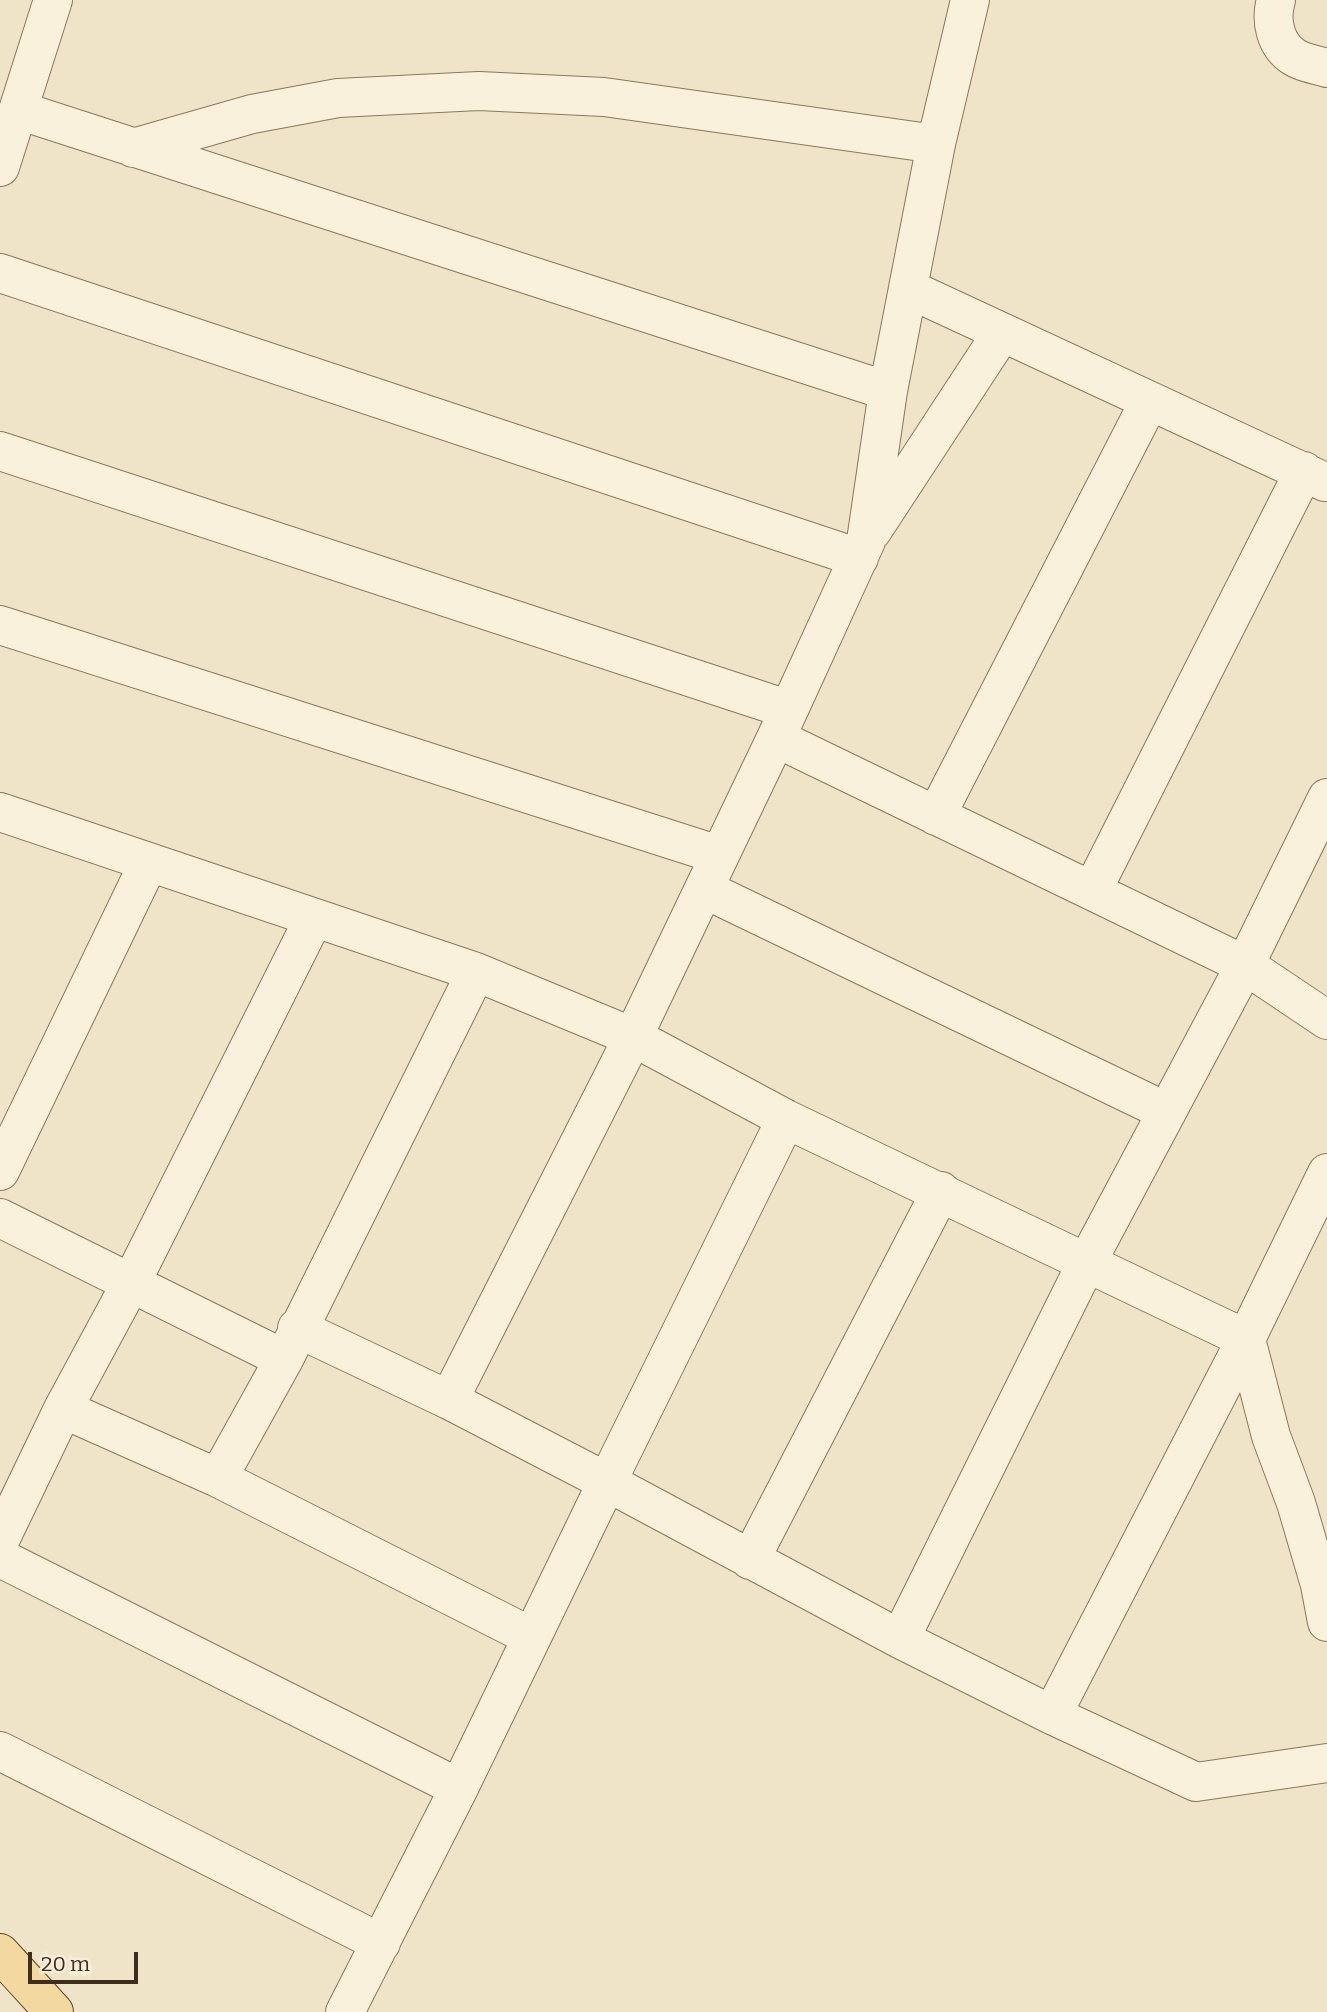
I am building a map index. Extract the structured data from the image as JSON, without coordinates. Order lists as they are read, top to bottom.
{
  "scale_bar": "20 m"
}
